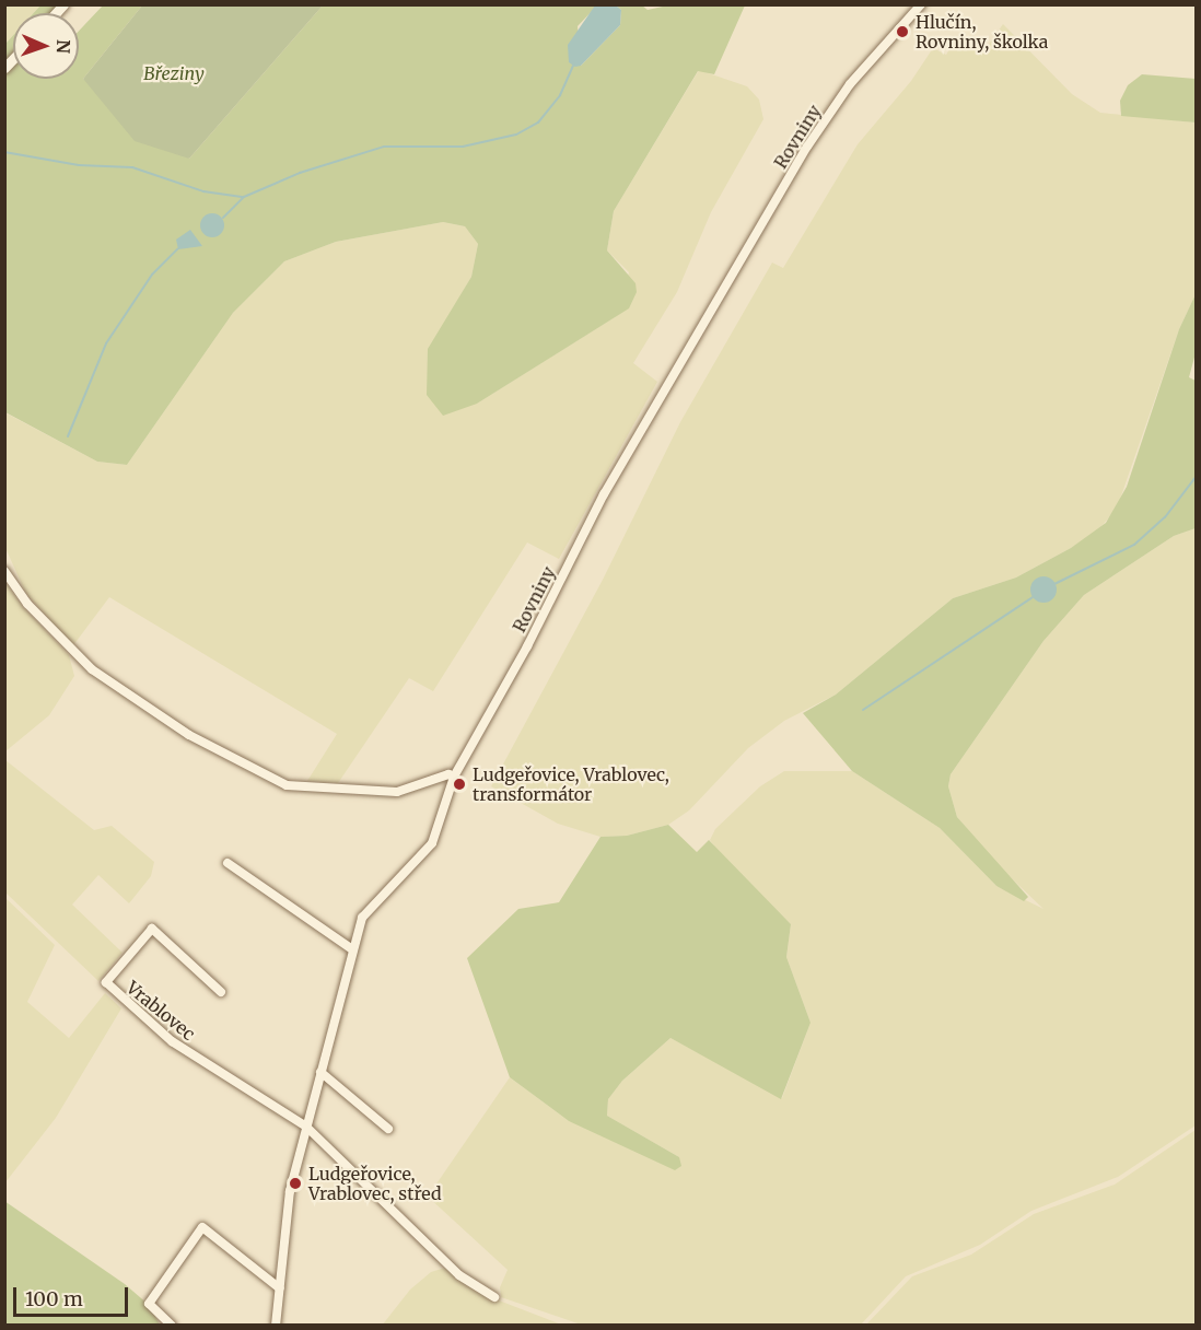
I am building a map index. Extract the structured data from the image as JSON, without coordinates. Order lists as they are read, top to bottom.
{
  "streets": {
    "street": ["Rovniny", "Vrablovec"]
  },
  "parks": ["Březiny"],
  "places": ["Hlučín, Rovniny, školka", "Ludgeřovice, Vrablovec, transformátor", "Ludgeřovice, Vrablovec, střed"],
  "scale_bar": "100 m",
  "north": "right"
}
